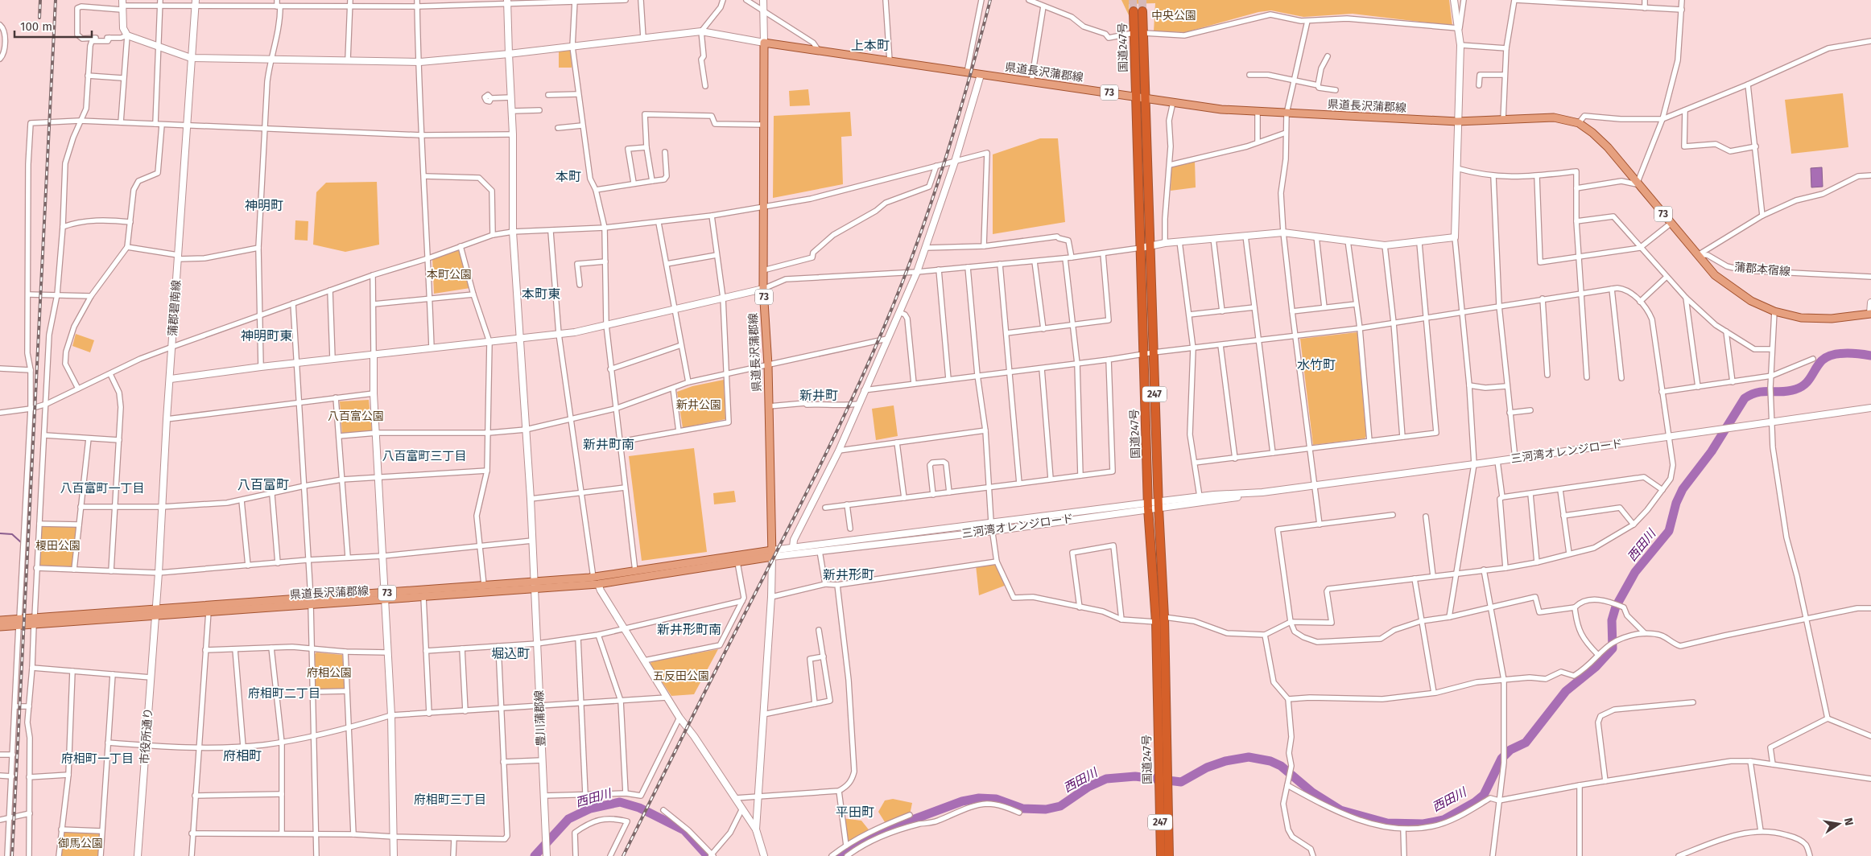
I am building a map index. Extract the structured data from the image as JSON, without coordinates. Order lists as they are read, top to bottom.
{
  "streets": {
    "highway": ["国道247号", "247"],
    "main road": ["県道長沢蒲郡線", "73"],
    "street": [
      "蒲郡本宿線",
      "蒲郡碧南線",
      "三河湾オレンジロード",
      "豊川蒲郡線",
      "市役所通り"
    ]
  },
  "crossings": [
    ["国道247号", "県道長沢蒲郡線"],
    ["国道247号", "三河湾オレンジロード"],
    ["県道長沢蒲郡線", "蒲郡本宿線"],
    ["県道長沢蒲郡線", "蒲郡碧南線"],
    ["県道長沢蒲郡線", "三河湾オレンジロード"],
    ["県道長沢蒲郡線", "豊川蒲郡線"],
    ["県道長沢蒲郡線", "市役所通り"],
    ["蒲郡碧南線", "市役所通り"]
  ],
  "districts": [
    "上本町",
    "本町",
    "神明町",
    "本町東",
    "神明町東",
    "水竹町",
    "新井町",
    "新井町南",
    "八百富町三丁目",
    "八百富町",
    "八百富町一丁目",
    "新井形町",
    "新井形町南",
    "堀込町",
    "府相町二丁目",
    "府相町",
    "府相町一丁目",
    "府相町三丁目",
    "平田町"
  ],
  "water": ["西田川"],
  "parks": [
    "中央公園",
    "本町公園",
    "新井公園",
    "八百富公園",
    "榎田公園",
    "府相公園",
    "五反田公園",
    "御馬公園"
  ],
  "scale_bar": "100 m",
  "north": "right"
}
